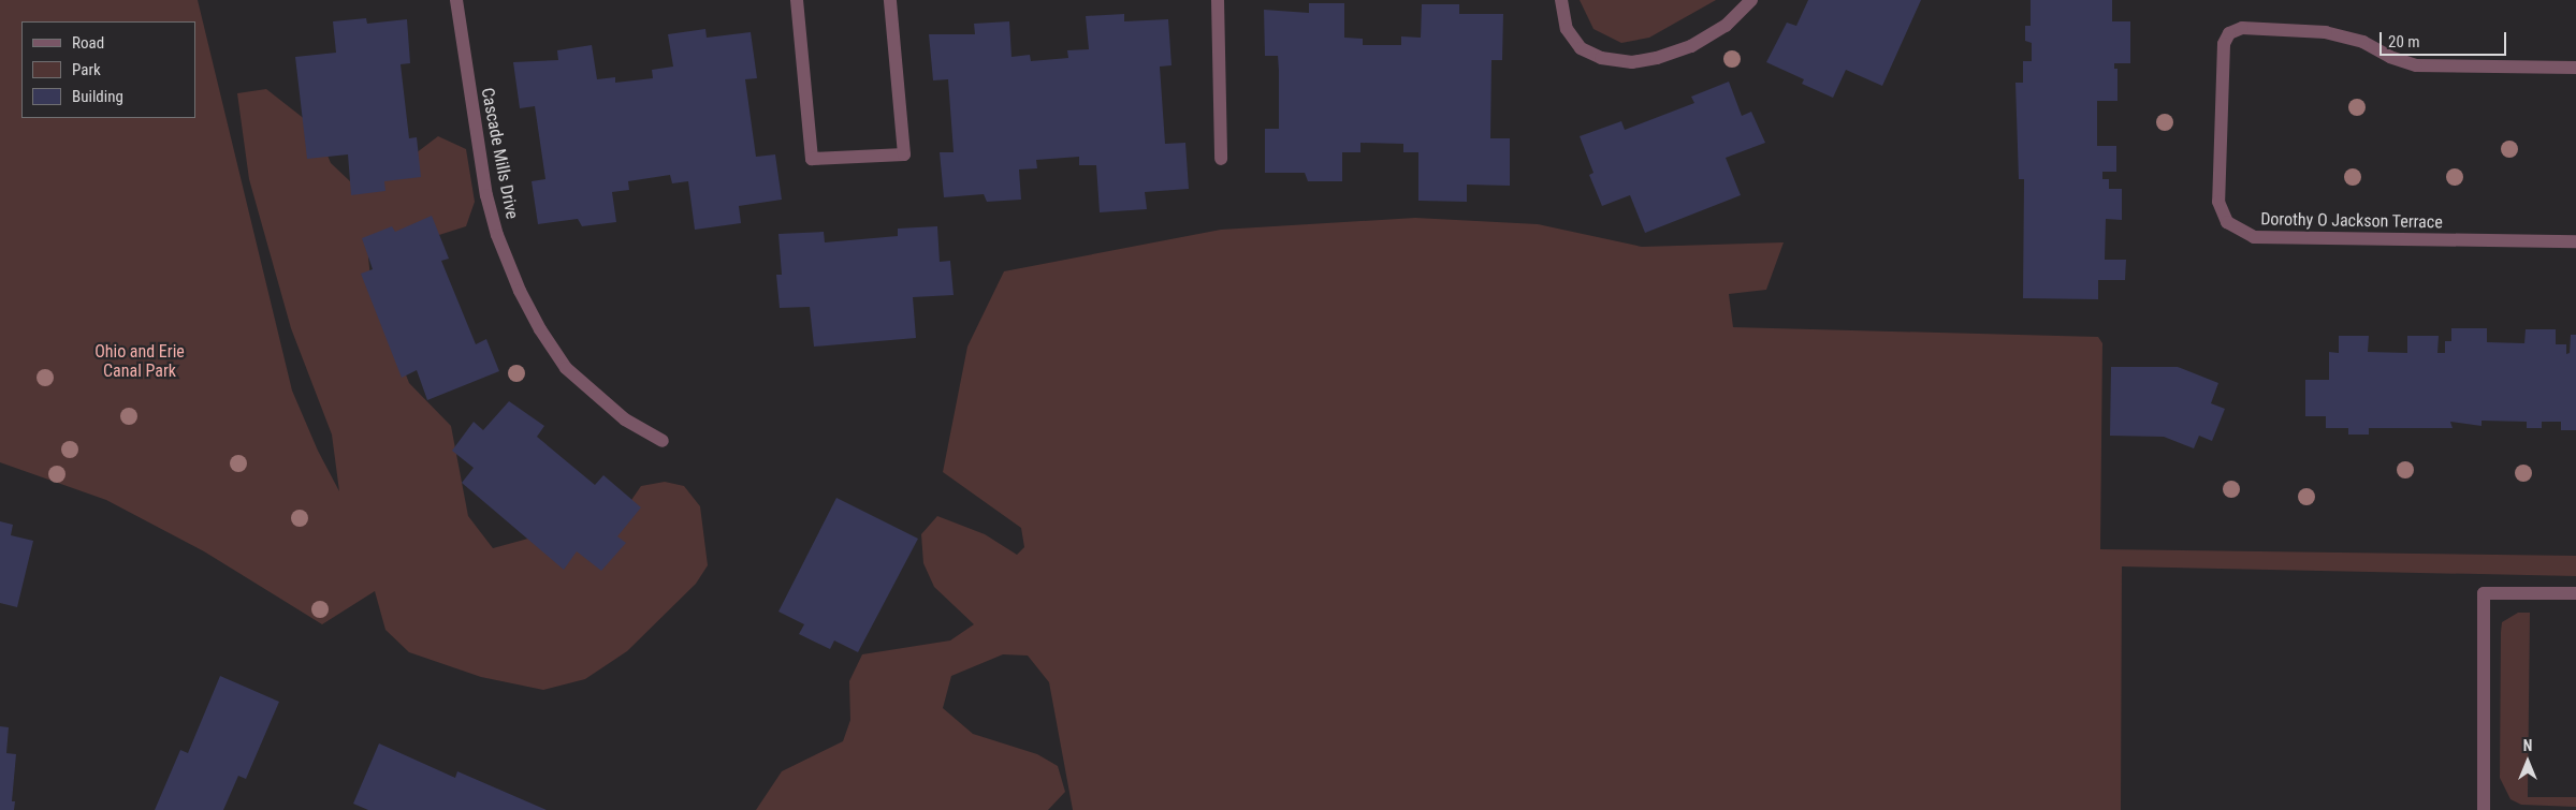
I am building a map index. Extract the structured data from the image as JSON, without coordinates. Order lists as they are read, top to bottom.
{
  "streets": {
    "street": ["Cascade Mills Drive", "Dorothy O Jackson Terrace"]
  },
  "parks": ["Ohio and Erie Canal Park"],
  "legend": ["Road", "Park", "Building"],
  "scale_bar": "20 m",
  "north": "top"
}
